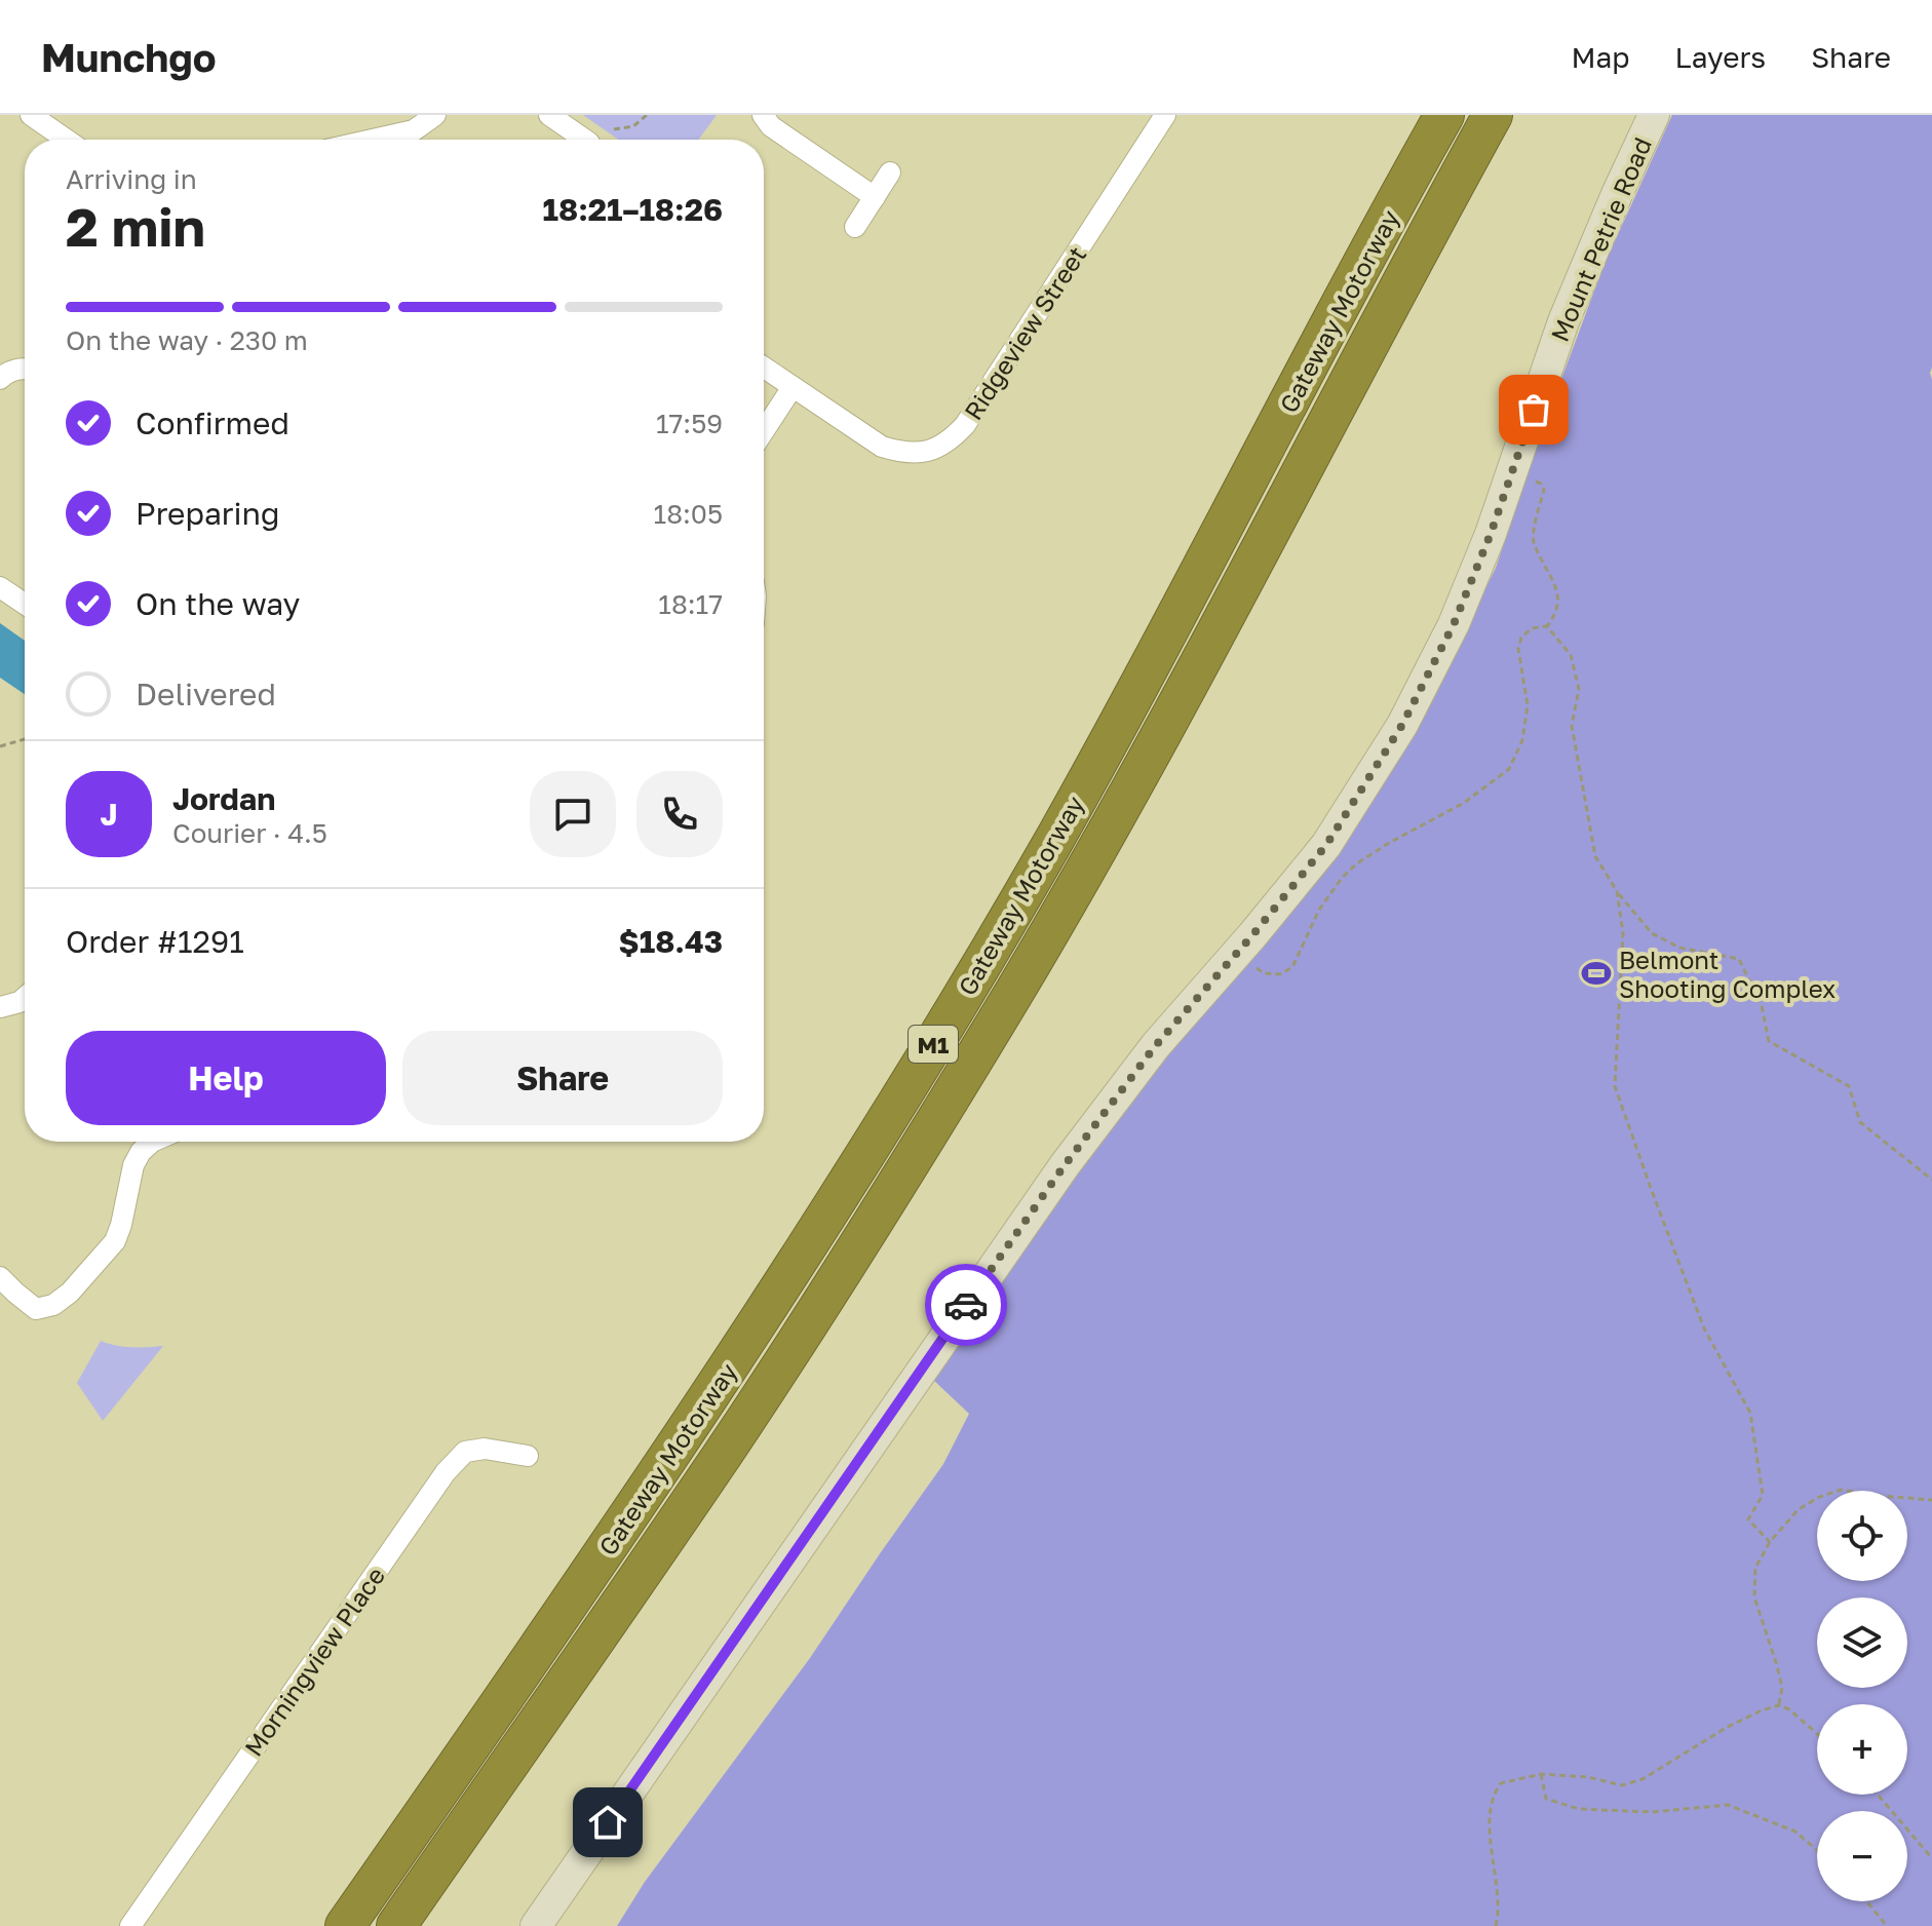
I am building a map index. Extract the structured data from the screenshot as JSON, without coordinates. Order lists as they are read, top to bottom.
{
  "streets": {
    "highway": ["Gateway Motorway", "M1"],
    "street": ["Mount Petrie Road", "Ridgeview Street", "Morningview Place"]
  },
  "places": {
    "sports": ["Belmont Shooting Complex"]
  },
  "page": {
    "header": "Munchgo",
    "nav": ["Map", "Layers", "Share"],
    "heading": ["2 min", "Arriving in", "18:21–18:26"],
    "panel": [
      "Jordan",
      "Courier · 4.5",
      "Order #1291",
      "$18.43"
    ],
    "bar": "On the way · 230 m",
    "list": [
      ["Confirmed", "17:59"],
      ["Preparing", "18:05"],
      ["On the way", "18:17"],
      "Delivered"
    ],
    "round": "J",
    "buttons": ["Help", "Share"],
    "map_buttons": ["+", "−"]
  }
}
